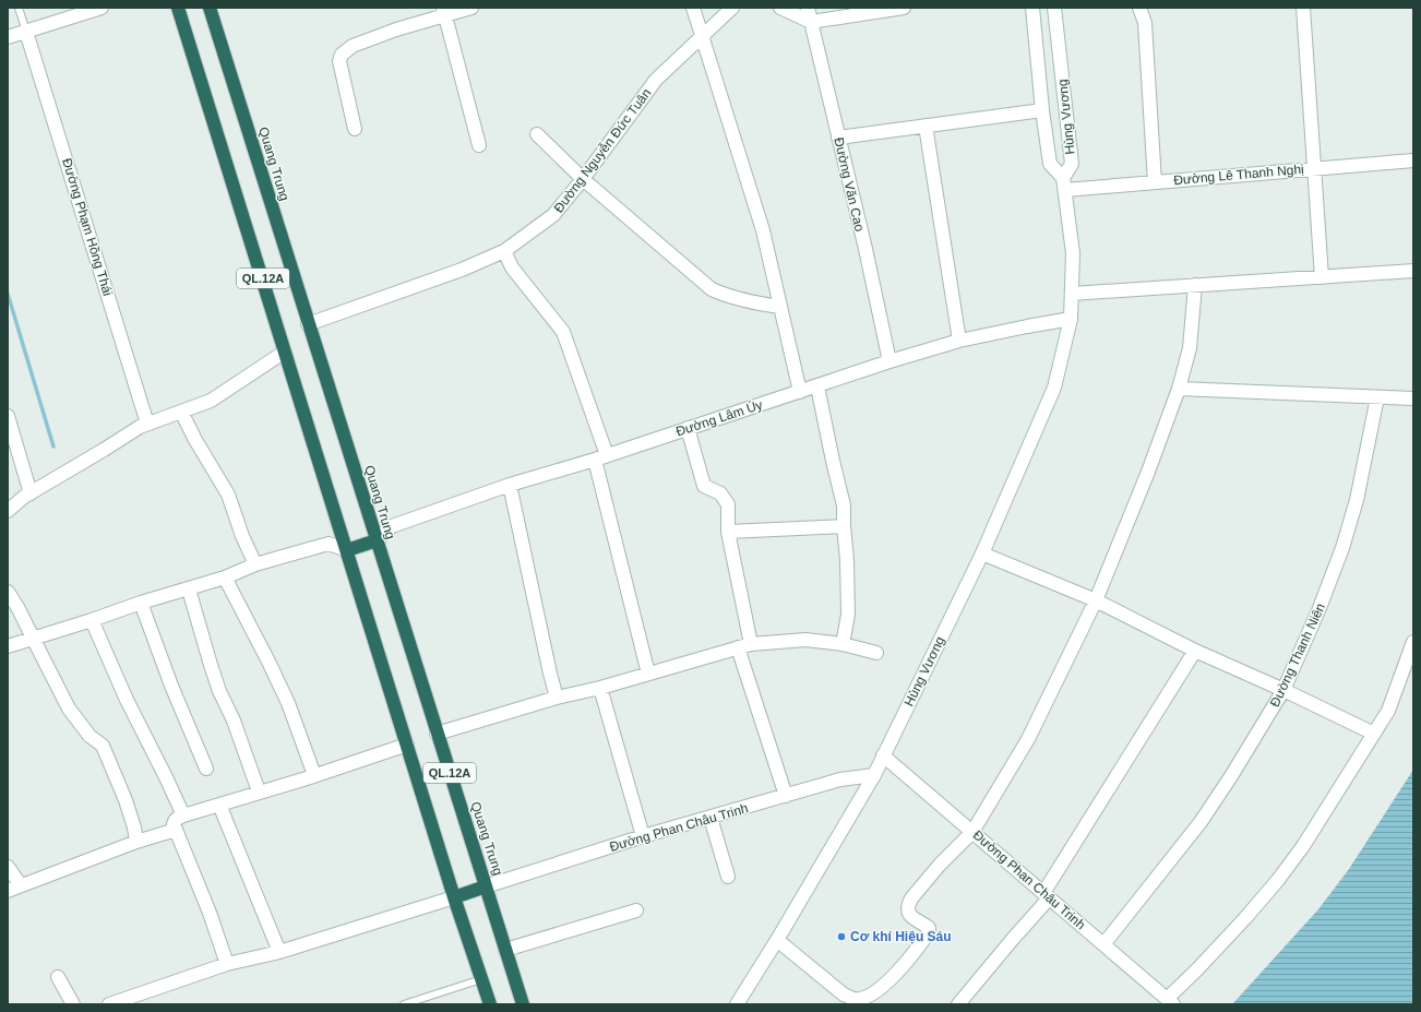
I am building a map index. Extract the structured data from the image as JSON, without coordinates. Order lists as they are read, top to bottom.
{
  "streets": {
    "highway": ["Quang Trung", "QL.12A"],
    "street": [
      "Hùng Vương",
      "Đường Nguyễn Đức Tuân",
      "Đường Lê Thanh Nghị",
      "Đường Văn Cao",
      "Đường Phạm Hồng Thái",
      "Đường Lâm Úy",
      "Đường Thanh Niên",
      "Đường Phan Châu Trinh"
    ]
  },
  "crossings": [
    ["Hùng Vương", "Đường Lê Thanh Nghị"],
    ["Hùng Vương", "Đường Lâm Úy"],
    ["Hùng Vương", "Đường Phan Châu Trinh"],
    ["Đường Nguyễn Đức Tuân", "Quang Trung"],
    ["Quang Trung", "Đường Lâm Úy"],
    ["Quang Trung", "Đường Phan Châu Trinh"],
    ["Đường Văn Cao", "Đường Lâm Úy"],
    ["Đường Thanh Niên", "Đường Phan Châu Trinh"]
  ],
  "places": ["Cơ khí Hiệu Sáu"]
}
